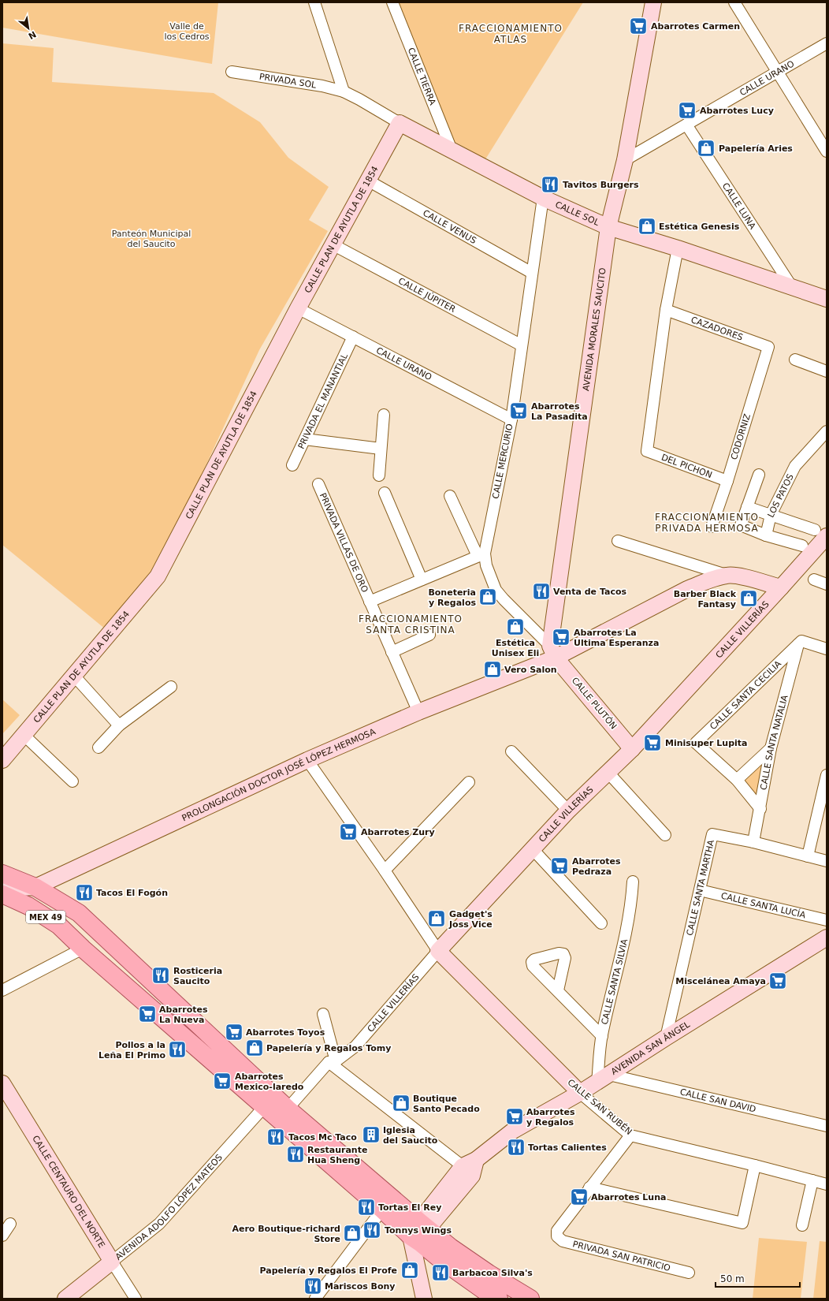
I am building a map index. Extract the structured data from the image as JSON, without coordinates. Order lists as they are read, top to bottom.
{
  "streets": {
    "main road": [
      "CALLE SOL",
      "CALLE PLAN DE AYUTLA DE 1854",
      "AVENIDA MORALES SAUCITO",
      "CALLE VILLERÍAS",
      "CALLE PLUTÓN",
      "PROLONGACIÓN DOCTOR JOSÉ LÓPEZ HERMOSA",
      "MEX 49",
      "AVENIDA SAN ÁNGEL",
      "CALLE SAN RUBÉN",
      "CALLE CENTAURO DEL NORTE",
      "AVENIDA ADOLFO LÓPEZ MATEOS"
    ],
    "street": [
      "CALLE TIERRA",
      "CALLE URANO",
      "PRIVADA SOL",
      "CALLE LUNA",
      "CALLE VENUS",
      "CALLE JÚPITER",
      "CAZADORES",
      "PRIVADA EL MANANTIAL",
      "CODORNIZ",
      "CALLE MERCURIO",
      "DEL PICHON",
      "LOS PATOS",
      "PRIVADA VILLAS DE ORO",
      "CALLE SANTA CECILIA",
      "CALLE SANTA NATALIA",
      "CALLE SANTA MARTHA",
      "CALLE SANTA LUCÍA",
      "CALLE SANTA SILVIA",
      "CALLE SAN DAVID",
      "PRIVADA SAN PATRICIO"
    ]
  },
  "crossings": [
    ["CALLE TIERRA", "CALLE SOL"],
    ["CALLE URANO", "CALLE LUNA"],
    ["CALLE URANO", "CALLE PLAN DE AYUTLA DE 1854"],
    ["CALLE URANO", "AVENIDA MORALES SAUCITO"],
    ["CALLE URANO", "PRIVADA EL MANANTIAL"],
    ["CALLE URANO", "CALLE MERCURIO"],
    ["PRIVADA SOL", "CALLE SOL"],
    ["CALLE LUNA", "CALLE SOL"],
    ["CALLE SOL", "CALLE PLAN DE AYUTLA DE 1854"],
    ["CALLE SOL", "AVENIDA MORALES SAUCITO"],
    ["CALLE SOL", "CALLE MERCURIO"],
    ["CALLE VENUS", "CALLE PLAN DE AYUTLA DE 1854"],
    ["CALLE VENUS", "CALLE MERCURIO"],
    ["CALLE PLAN DE AYUTLA DE 1854", "CALLE JÚPITER"],
    ["CALLE JÚPITER", "CALLE MERCURIO"],
    ["CAZADORES", "CODORNIZ"],
    ["CAZADORES", "DEL PICHON"],
    ["AVENIDA MORALES SAUCITO", "CALLE MERCURIO"],
    ["AVENIDA MORALES SAUCITO", "CALLE PLUTÓN"],
    ["AVENIDA MORALES SAUCITO", "PROLONGACIÓN DOCTOR JOSÉ LÓPEZ HERMOSA"],
    ["CODORNIZ", "DEL PICHON"],
    ["CALLE MERCURIO", "CALLE PLUTÓN"],
    ["CALLE MERCURIO", "PROLONGACIÓN DOCTOR JOSÉ LÓPEZ HERMOSA"],
    ["PRIVADA VILLAS DE ORO", "PROLONGACIÓN DOCTOR JOSÉ LÓPEZ HERMOSA"],
    ["CALLE VILLERÍAS", "CALLE PLUTÓN"],
    ["CALLE VILLERÍAS", "MEX 49"],
    ["CALLE VILLERÍAS", "CALLE SAN RUBÉN"],
    ["CALLE SANTA CECILIA", "CALLE SANTA NATALIA"],
    ["CALLE PLUTÓN", "PROLONGACIÓN DOCTOR JOSÉ LÓPEZ HERMOSA"],
    ["CALLE SANTA NATALIA", "CALLE SANTA MARTHA"],
    ["PROLONGACIÓN DOCTOR JOSÉ LÓPEZ HERMOSA", "MEX 49"],
    ["CALLE SANTA MARTHA", "CALLE SANTA LUCÍA"],
    ["CALLE SANTA MARTHA", "AVENIDA SAN ÁNGEL"],
    ["MEX 49", "AVENIDA SAN ÁNGEL"],
    ["MEX 49", "AVENIDA ADOLFO LÓPEZ MATEOS"],
    ["CALLE SANTA SILVIA", "AVENIDA SAN ÁNGEL"],
    ["CALLE SANTA SILVIA", "CALLE SAN DAVID"],
    ["AVENIDA SAN ÁNGEL", "CALLE SAN DAVID"],
    ["AVENIDA SAN ÁNGEL", "CALLE SAN RUBÉN"],
    ["CALLE CENTAURO DEL NORTE", "AVENIDA ADOLFO LÓPEZ MATEOS"]
  ],
  "districts": ["FRACCIONAMIENTO ATLAS", "FRACCIONAMIENTO PRIVADA HERMOSA", "FRACCIONAMIENTO SANTA CRISTINA"],
  "parks": ["Valle de los Cedros", "Panteón Municipal del Saucito"],
  "places": {
    "supermarket": [
      "Abarrotes Carmen",
      "Abarrotes Lucy",
      "Abarrotes La Pasadita",
      "Abarrotes La Ultima Esperanza",
      "Minisuper Lupita",
      "Abarrotes Zury",
      "Abarrotes Pedraza",
      "Miscelánea Amaya",
      "Abarrotes La Nueva",
      "Abarrotes Toyos",
      "Abarrotes Mexico-laredo",
      "Abarrotes y Regalos",
      "Abarrotes Luna"
    ],
    "shop": [
      "Papelería Aries",
      "Estética Genesis",
      "Boneteria y Regalos",
      "Barber Black Fantasy",
      "Estética Unisex Eli",
      "Vero Salon",
      "Gadget's Joss Vice",
      "Papelería y Regalos Tomy",
      "Boutique Santo Pecado",
      "Aero Boutique-richard Store",
      "Papelería y Regalos El Profe"
    ],
    "restaurant": [
      "Tavitos Burgers",
      "Venta de Tacos",
      "Tacos El Fogón",
      "Rosticeria Saucito",
      "Pollos a la Leña El Primo",
      "Tacos Mc Taco",
      "Tortas Calientes",
      "Restaurante Hua Sheng",
      "Tortas El Rey",
      "Tonnys Wings",
      "Barbacoa Silva's",
      "Mariscos Bony"
    ],
    "building": ["Iglesia del Saucito"]
  },
  "scale_bar": "50 m",
  "north": "bottom right"
}
